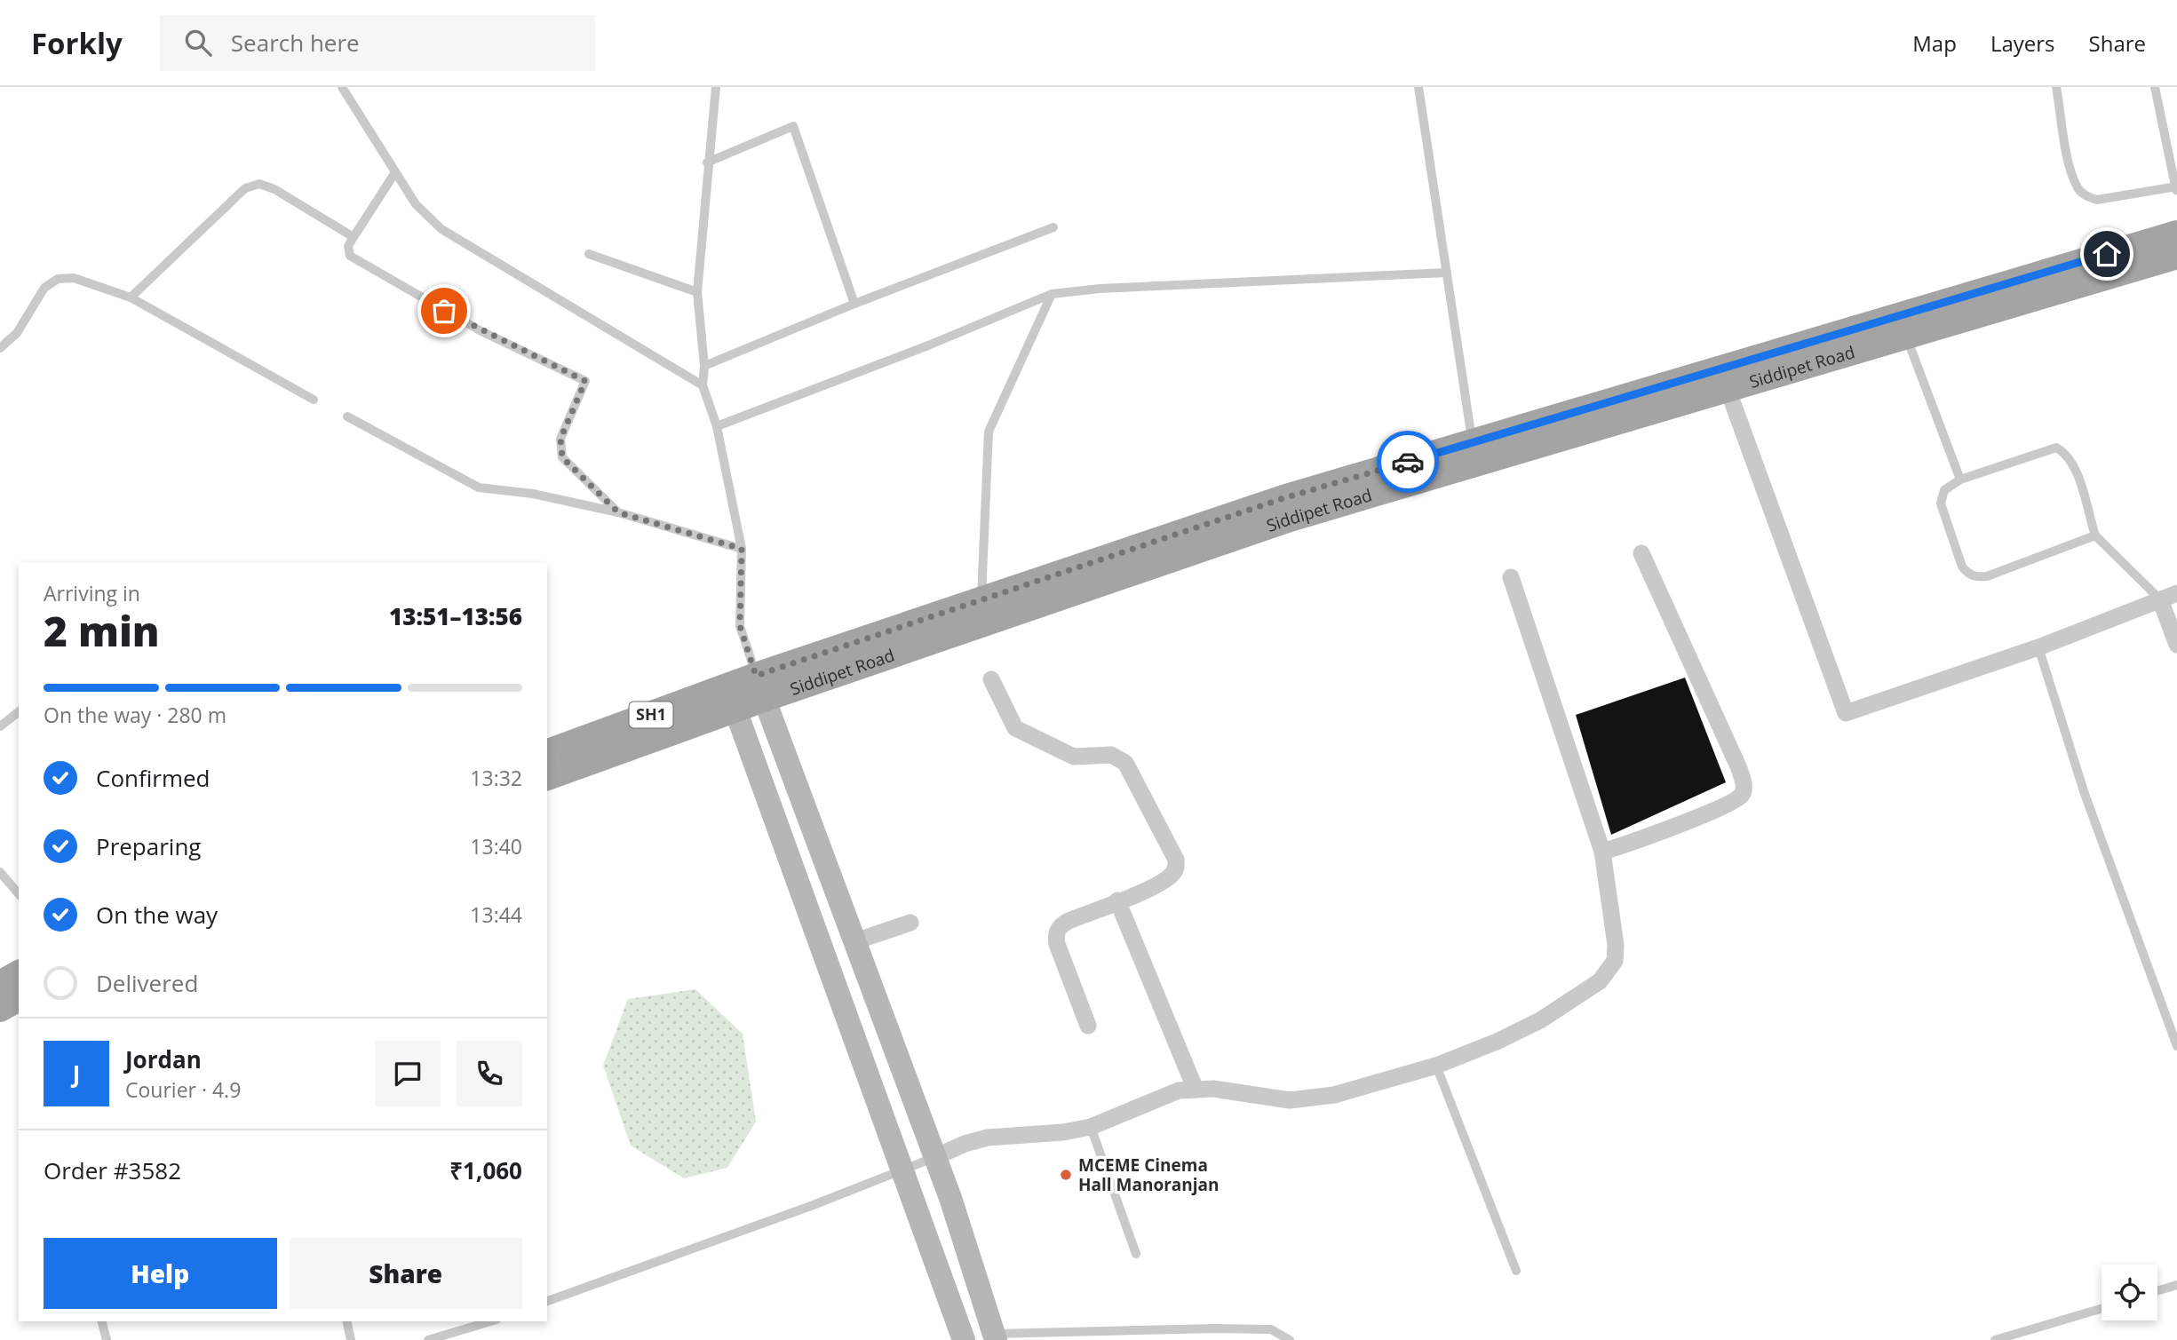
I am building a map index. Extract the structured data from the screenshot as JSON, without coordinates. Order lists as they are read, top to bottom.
{
  "streets": {
    "main road": ["Siddipet Road", "SH1"]
  },
  "places": ["MCEME Cinema Hall Manoranjan"],
  "page": {
    "header": "Forkly",
    "search": "Search here",
    "nav": ["Map", "Layers", "Share"],
    "heading": ["2 min", "Arriving in", "13:51–13:56"],
    "panel": [
      "Jordan",
      "Courier · 4.9",
      "Order #3582",
      "₹1,060"
    ],
    "bar": "On the way · 280 m",
    "list": [
      ["Confirmed", "13:32"],
      ["Preparing", "13:40"],
      ["On the way", "13:44"],
      "Delivered"
    ],
    "round": "J",
    "buttons": ["Help", "Share"]
  }
}
